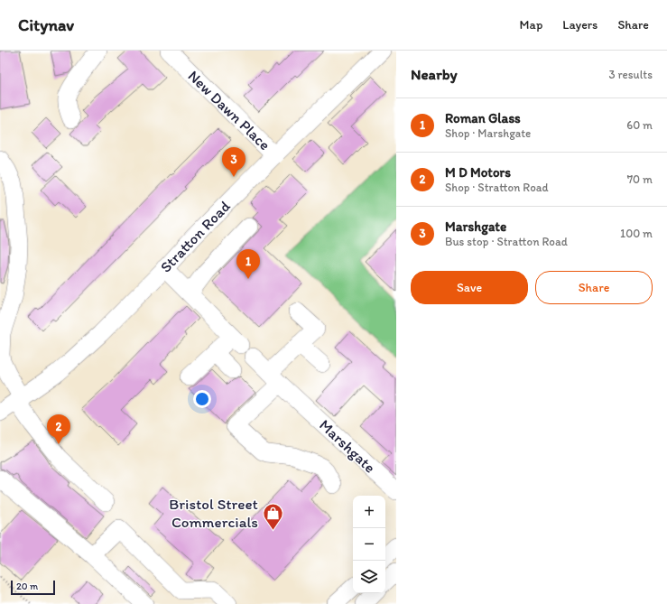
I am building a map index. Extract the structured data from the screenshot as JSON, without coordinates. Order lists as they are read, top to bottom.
{
  "streets": {
    "street": ["New Dawn Place", "Stratton Road", "Marshgate"]
  },
  "crossings": [
    ["New Dawn Place", "Stratton Road"]
  ],
  "places": {
    "shop": ["Bristol Street Commercials"]
  },
  "scale_bar": "20 m",
  "page": {
    "header": "Citynav",
    "nav": ["Map", "Layers", "Share"],
    "heading": ["Nearby", "3 results"],
    "list": [
      {
        "mark": "1",
        "name": "Roman Glass",
        "note": "Shop · Marshgate",
        "value": "60 m"
      },
      {
        "mark": "2",
        "name": "M D Motors",
        "note": "Shop · Stratton Road",
        "value": "70 m"
      },
      {
        "mark": "3",
        "name": "Marshgate",
        "note": "Bus stop · Stratton Road",
        "value": "100 m"
      }
    ],
    "pins": ["3", "1", "2"],
    "buttons": ["Save", "Share"],
    "map_buttons": ["+", "−"],
    "scale": "20 m"
  }
}
